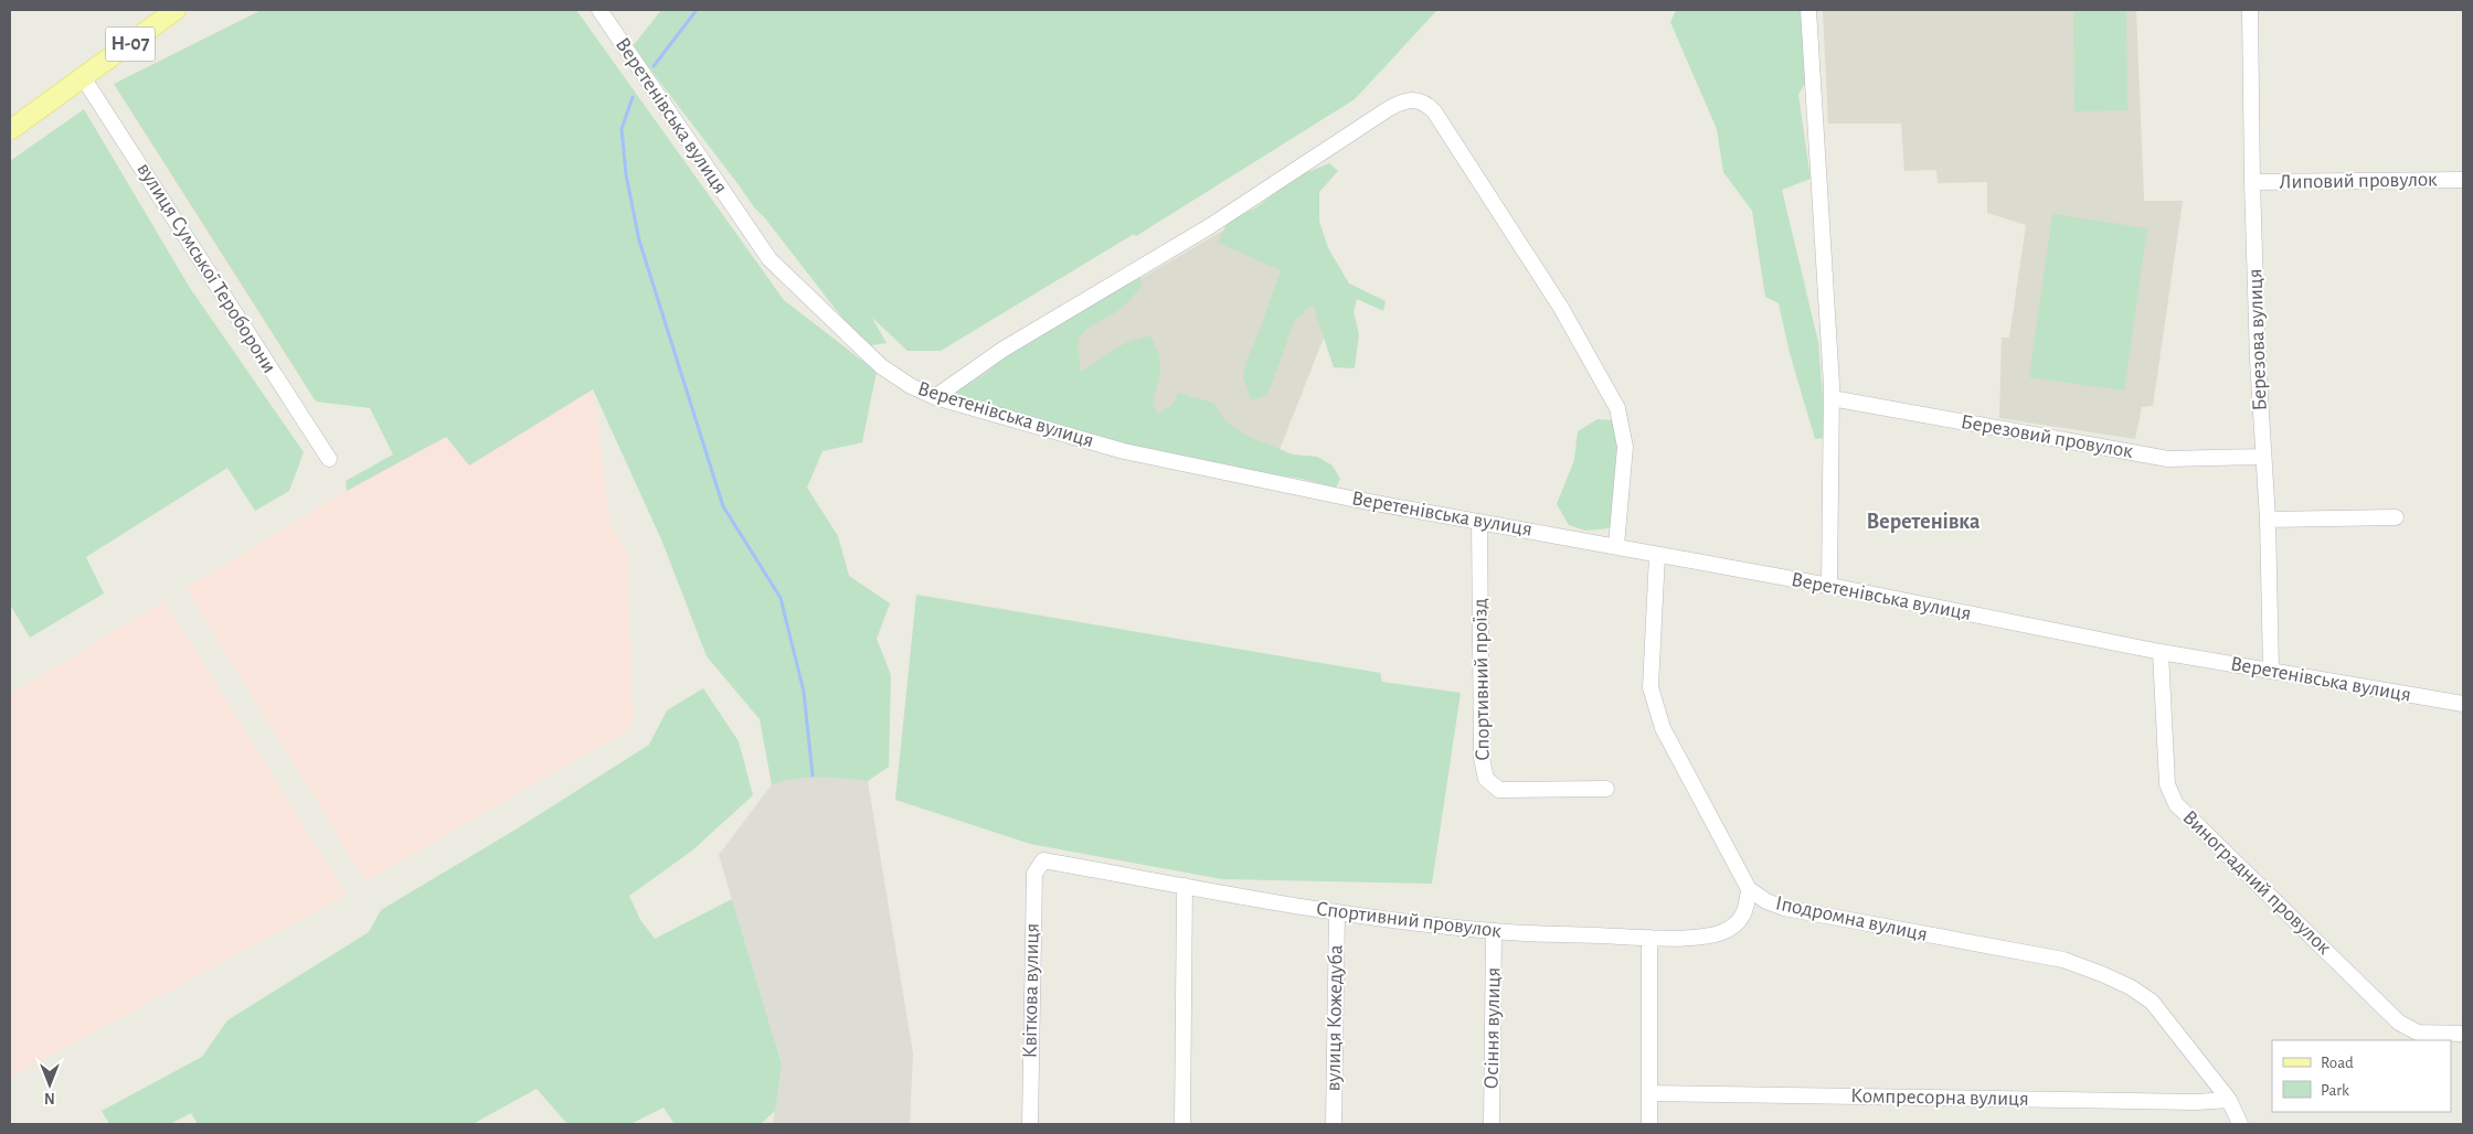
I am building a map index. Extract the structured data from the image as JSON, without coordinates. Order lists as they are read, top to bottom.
{
  "streets": {
    "main road": ["Н-07"],
    "street": [
      "Веретенівська вулиця",
      "Липовий провулок",
      "вулиця Сумської Тероборони",
      "Березова вулиця",
      "Березовий провулок",
      "Спортивний проїзд",
      "Виноградний провулок",
      "Іподромна вулиця",
      "Спортивний провулок",
      "Квіткова вулиця",
      "вулиця Кожедуба",
      "Осіння вулиця",
      "Компресорна вулиця"
    ]
  },
  "crossings": [
    ["Н-07", "вулиця Сумської Тероборони"],
    ["Веретенівська вулиця", "Березова вулиця"],
    ["Веретенівська вулиця", "Спортивний проїзд"],
    ["Веретенівська вулиця", "Виноградний провулок"],
    ["Веретенівська вулиця", "Іподромна вулиця"],
    ["Липовий провулок", "Березова вулиця"],
    ["Березова вулиця", "Березовий провулок"],
    ["Іподромна вулиця", "Спортивний провулок"],
    ["Іподромна вулиця", "Компресорна вулиця"],
    ["Спортивний провулок", "Квіткова вулиця"],
    ["Спортивний провулок", "вулиця Кожедуба"],
    ["Спортивний провулок", "Осіння вулиця"]
  ],
  "districts": ["Веретенівка"],
  "legend": ["Road", "Park"],
  "north": "bottom"
}
